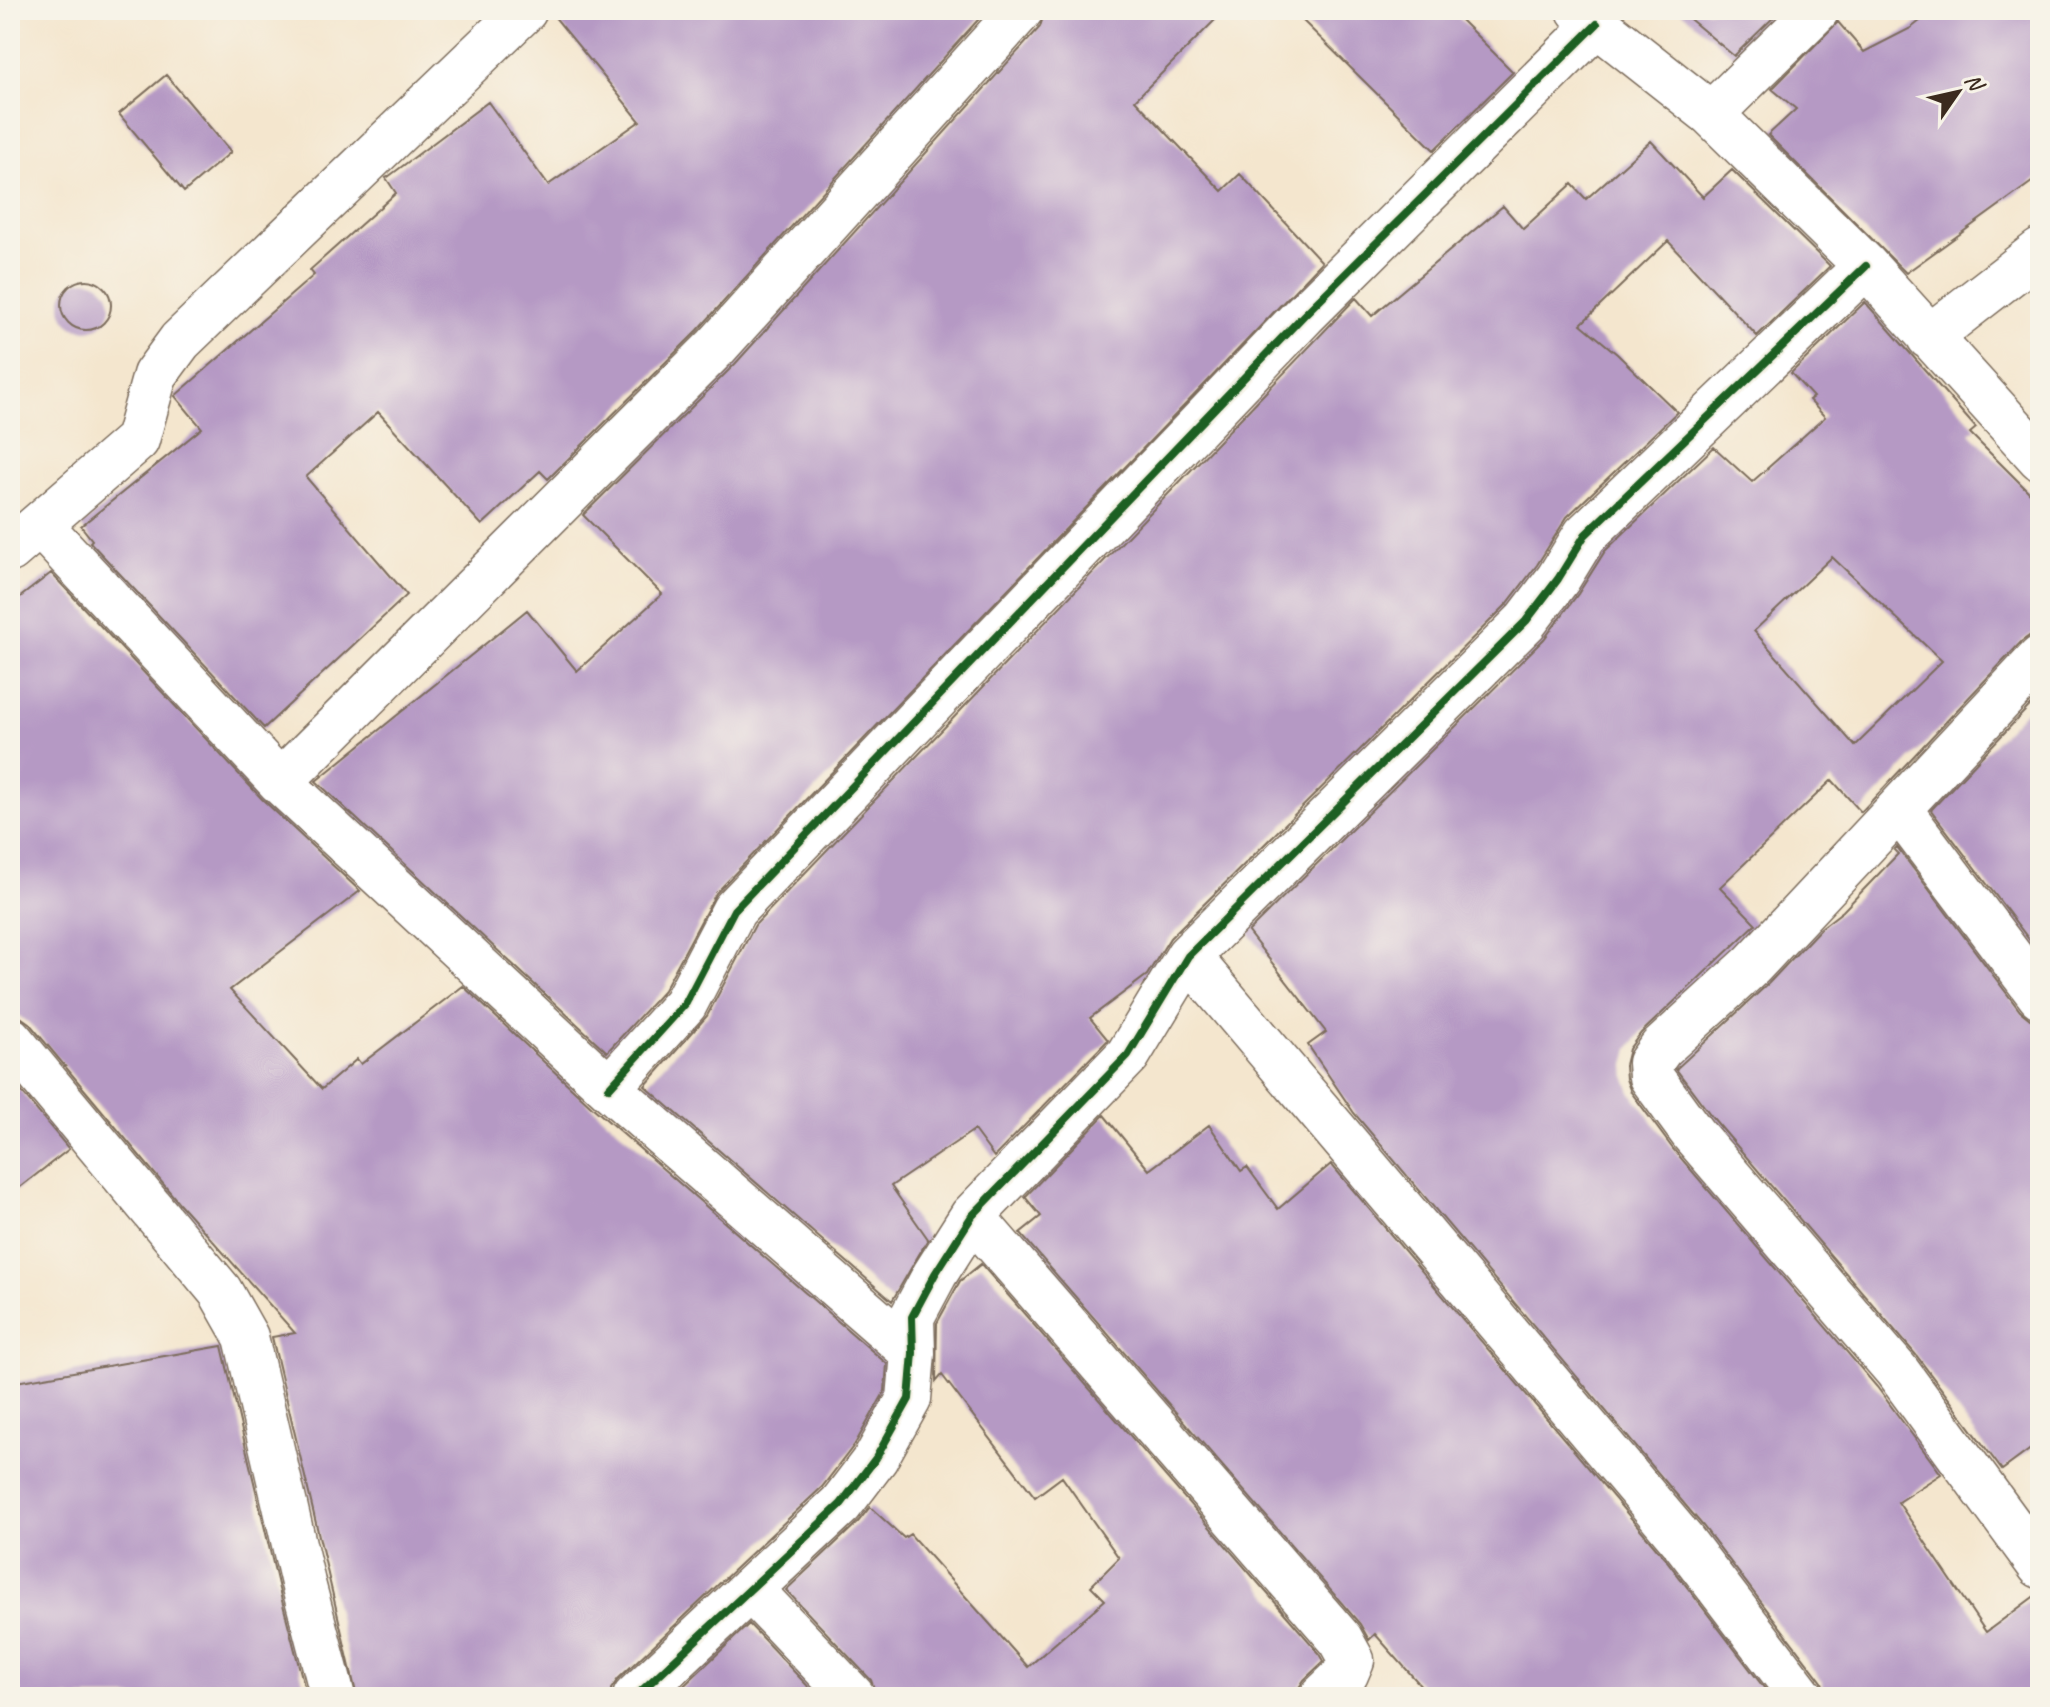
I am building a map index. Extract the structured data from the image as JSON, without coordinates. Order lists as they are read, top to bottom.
{
  "north": "top right"
}
